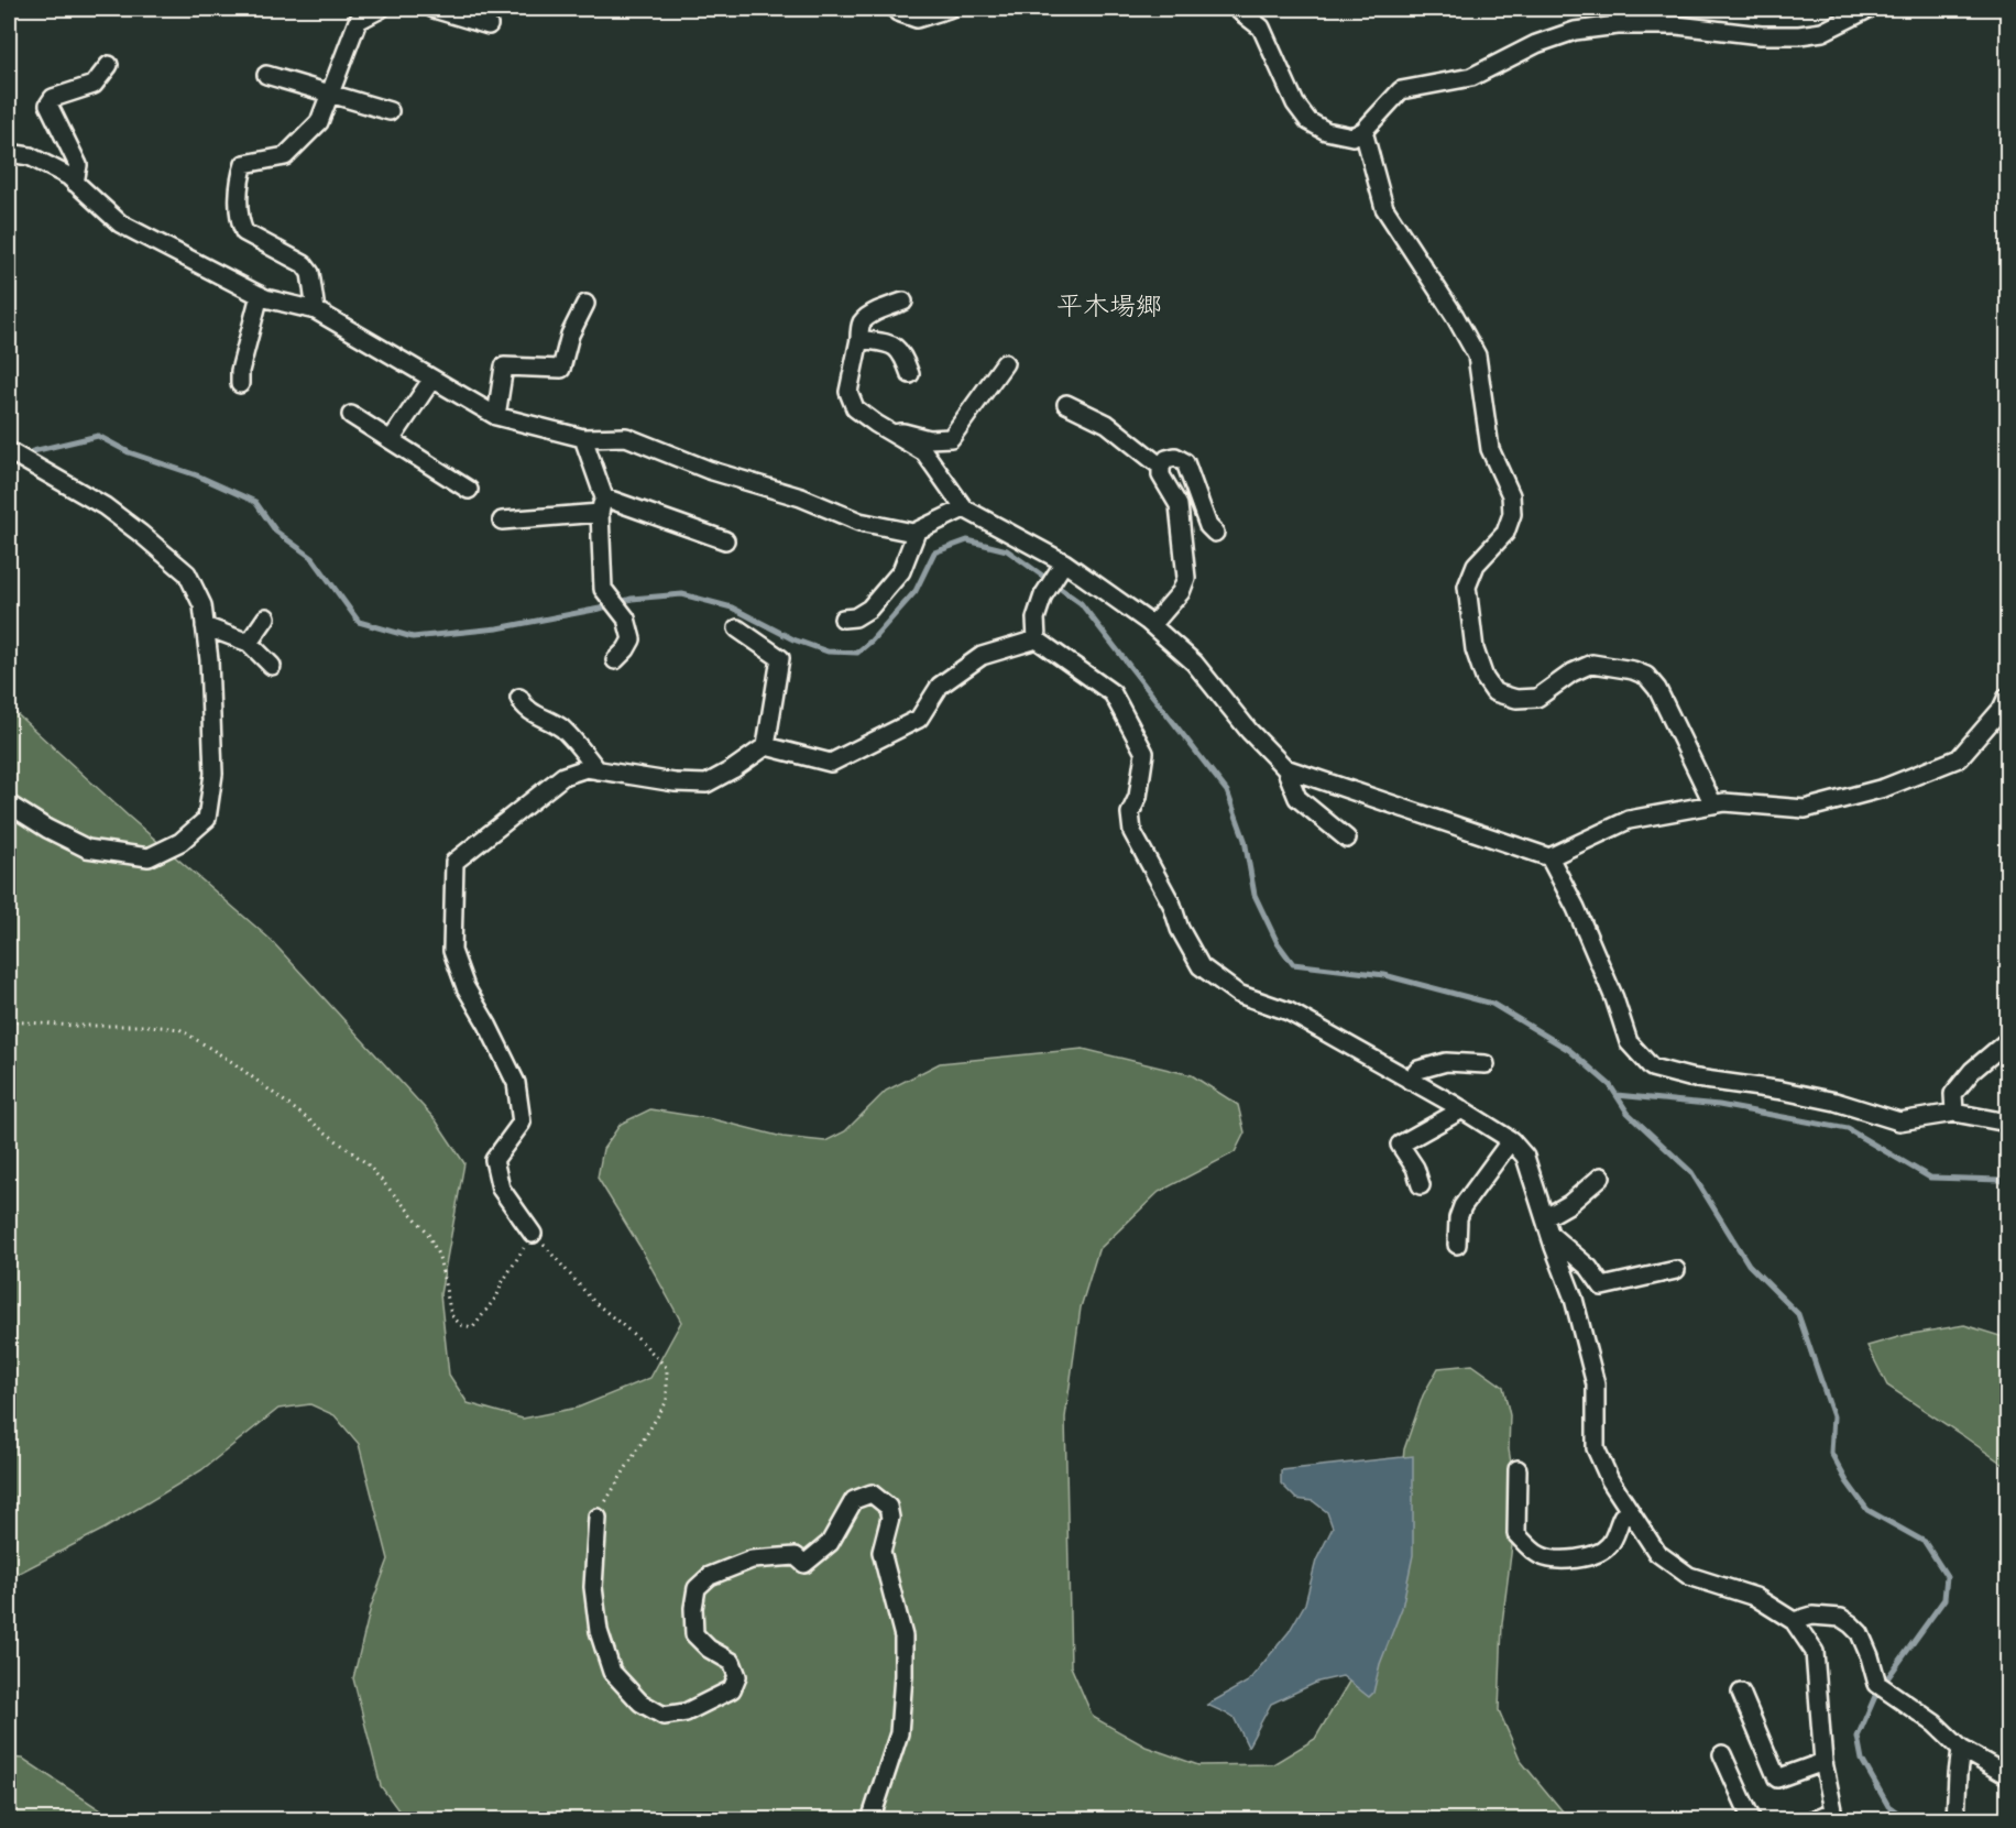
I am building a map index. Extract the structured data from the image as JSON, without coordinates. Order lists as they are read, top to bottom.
{
  "districts": ["平木場郷"]
}
